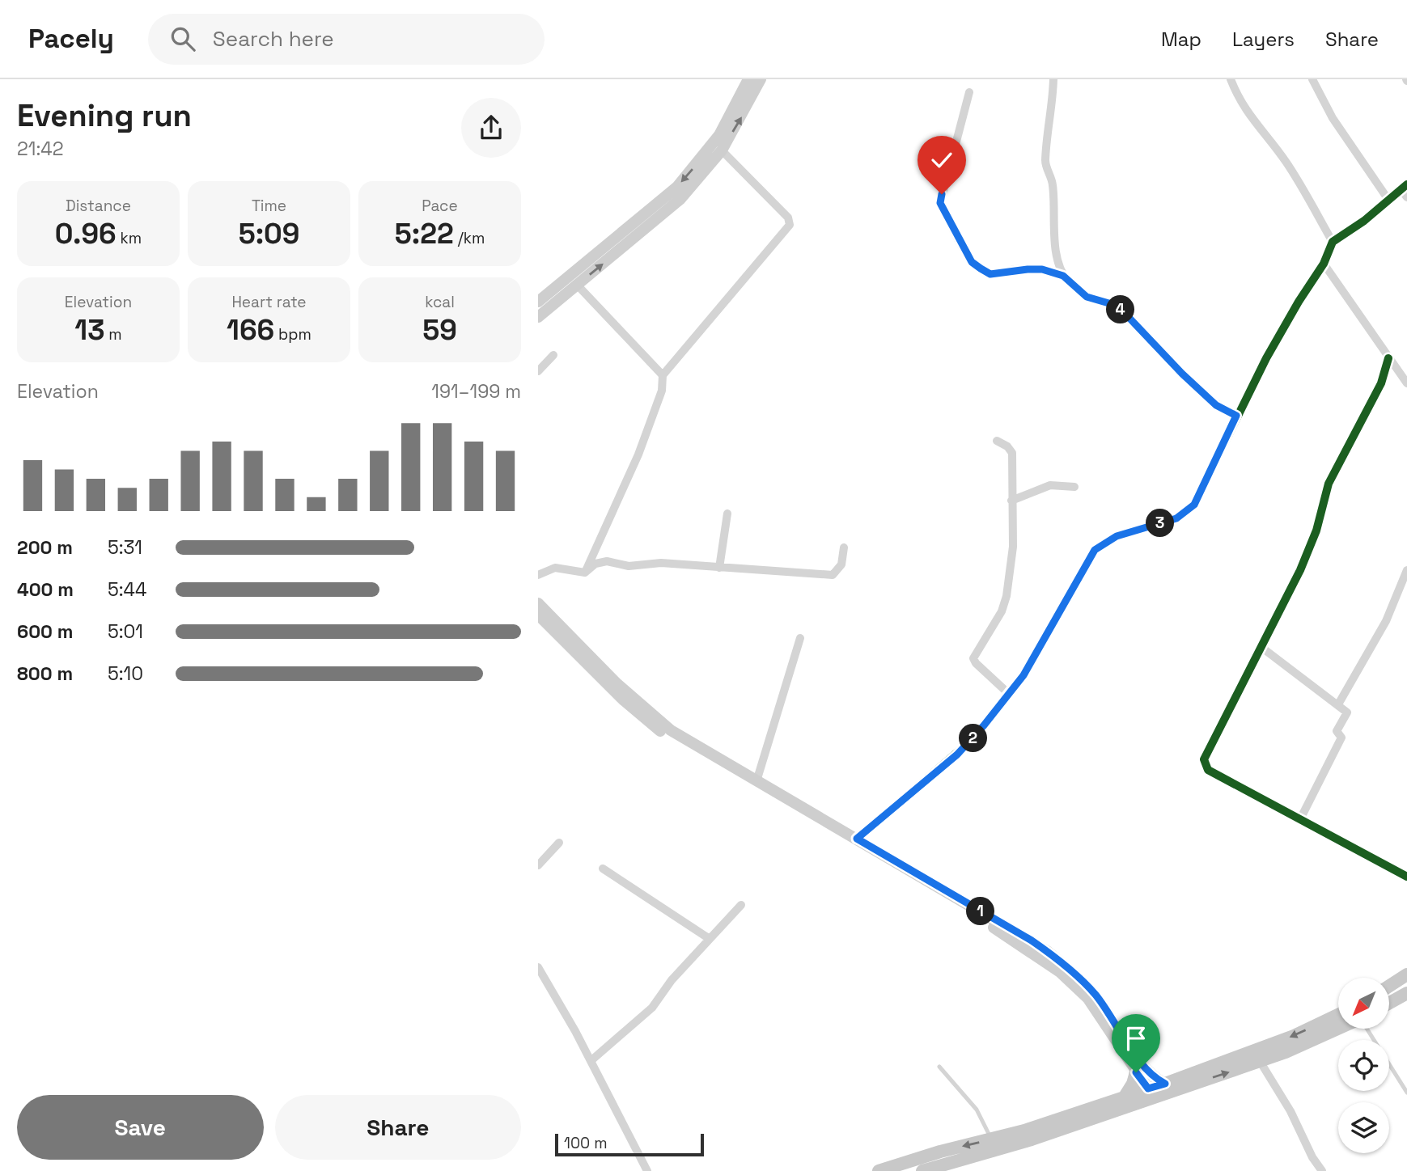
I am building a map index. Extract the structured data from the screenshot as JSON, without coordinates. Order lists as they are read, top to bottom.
{
  "scale_bar": "100 m",
  "north": "bottom left",
  "page": {
    "header": "Pacely",
    "search": "Search here",
    "nav": ["Map", "Layers", "Share"],
    "heading": ["Evening run", "21:42"],
    "stats": [
      ["Distance", "0.96 km"],
      ["Time", "5:09"],
      ["Pace", "5:22 /km"],
      ["Elevation", "13 m"],
      ["Heart rate", "166 bpm"],
      ["kcal", "59"]
    ],
    "pins": [
      "4",
      "3",
      "2",
      "1"
    ],
    "chart": ["Elevation", "191–199 m"],
    "list": [
      {
        "name": "200 m",
        "note": "5:31"
      },
      {
        "name": "400 m",
        "note": "5:44"
      },
      {
        "name": "600 m",
        "note": "5:01"
      },
      {
        "name": "800 m",
        "note": "5:10"
      }
    ],
    "buttons": ["Save", "Share"],
    "scale": "100 m"
  }
}
